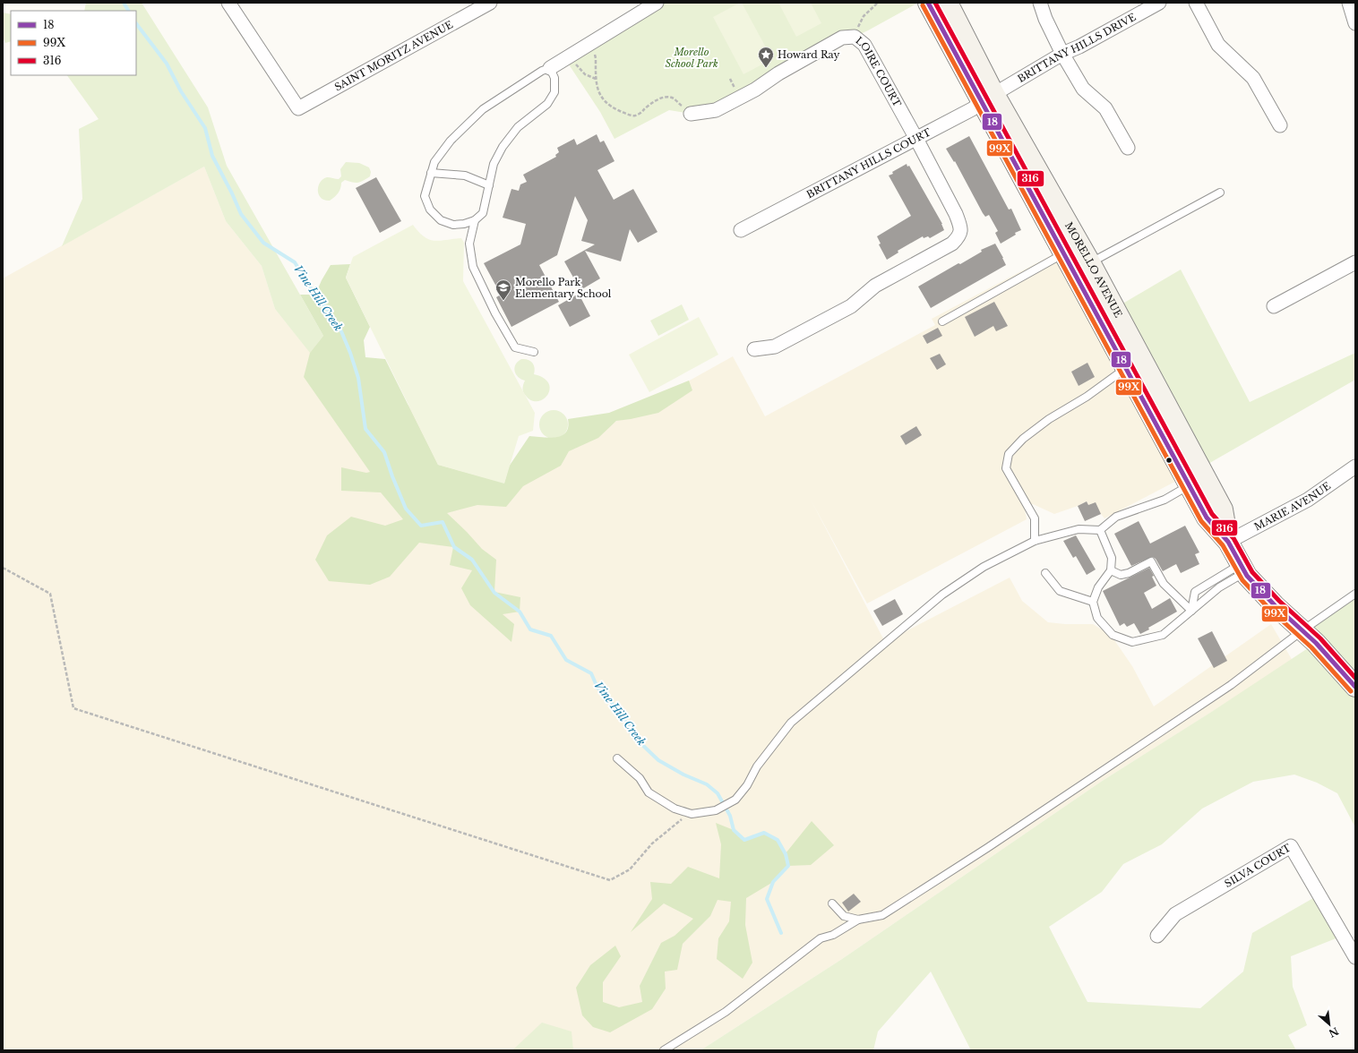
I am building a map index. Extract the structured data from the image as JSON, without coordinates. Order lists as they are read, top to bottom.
{
  "streets": {
    "street": [
      "BRITTANY HILLS DRIVE",
      "SAINT MORITZ AVENUE",
      "LOIRE COURT",
      "BRITTANY HILLS COURT",
      "MORELLO AVENUE",
      "MARIE AVENUE",
      "SILVA COURT"
    ]
  },
  "crossings": [
    ["BRITTANY HILLS DRIVE", "BRITTANY HILLS COURT"],
    ["BRITTANY HILLS DRIVE", "MORELLO AVENUE"],
    ["LOIRE COURT", "BRITTANY HILLS COURT"],
    ["BRITTANY HILLS COURT", "MORELLO AVENUE"],
    ["MORELLO AVENUE", "MARIE AVENUE"]
  ],
  "water": ["Vine Hill Creek"],
  "parks": ["Morello School Park"],
  "places": {
    "place": ["Howard Ray"],
    "school or university": ["Morello Park Elementary School"]
  },
  "lines": ["transit line 18", "transit line 316", "transit line 99X"],
  "legend": ["18", "99X", "316"],
  "north": "bottom right"
}
